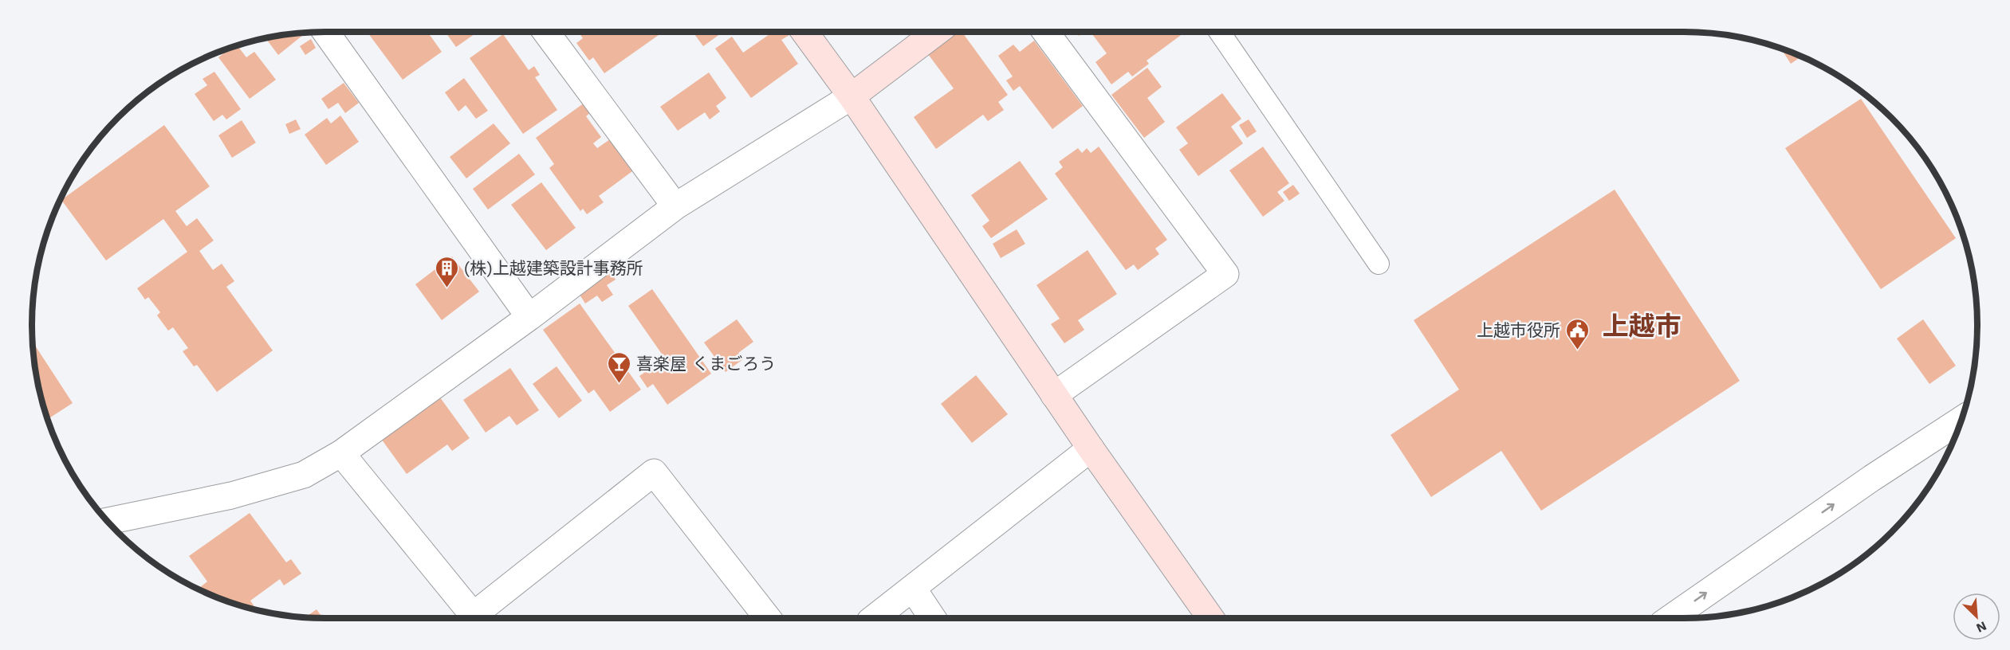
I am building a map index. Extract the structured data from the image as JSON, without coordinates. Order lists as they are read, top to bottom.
{
  "districts": ["上越市"],
  "places": {
    "building": ["(株)上越建築設計事務所"],
    "public building": ["上越市役所"],
    "bar": ["喜楽屋 くまごろう"]
  },
  "north": "bottom right"
}
